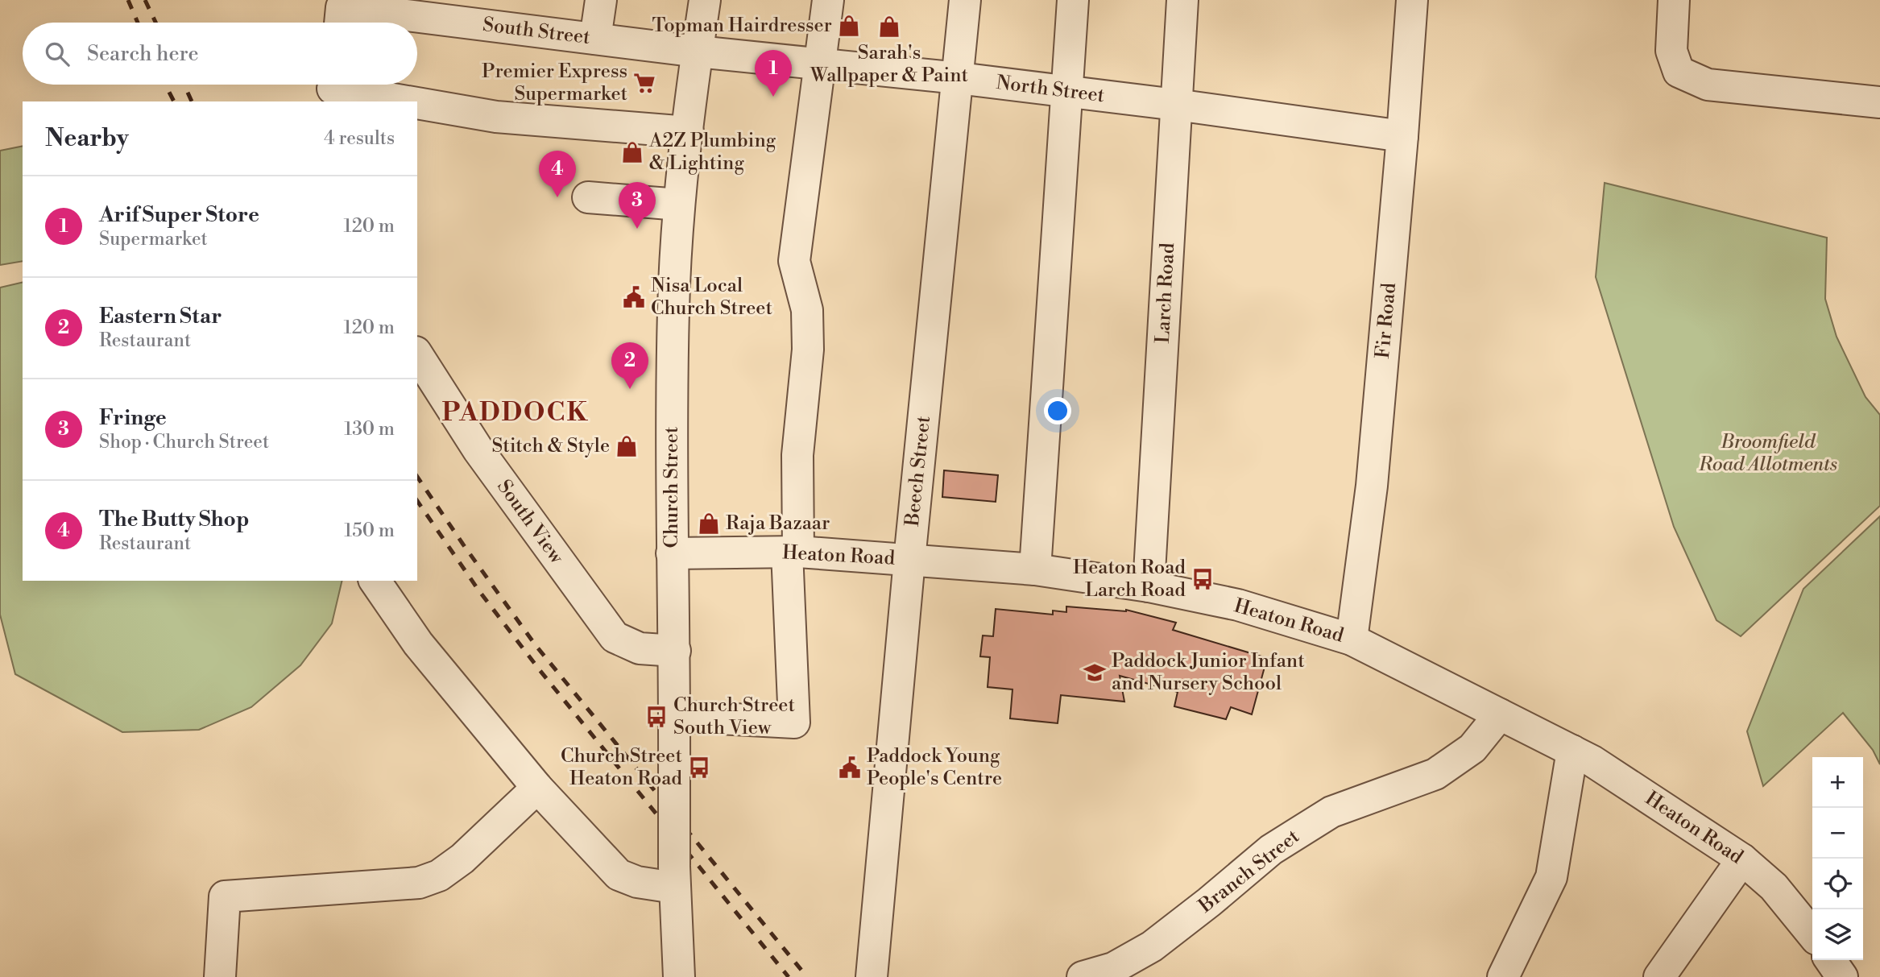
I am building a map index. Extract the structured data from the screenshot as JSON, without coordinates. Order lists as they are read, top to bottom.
{
  "streets": {
    "street": [
      "South Street",
      "North Street",
      "Larch Road",
      "Fir Road",
      "Beech Street",
      "Church Street",
      "South View",
      "Heaton Road",
      "Branch Street"
    ]
  },
  "crossings": [
    ["South Street", "North Street"],
    ["South Street", "Church Street"],
    ["North Street", "Larch Road"],
    ["North Street", "Fir Road"],
    ["North Street", "Beech Street"],
    ["North Street", "Church Street"],
    ["Larch Road", "Heaton Road"],
    ["Fir Road", "Heaton Road"],
    ["Beech Street", "Heaton Road"],
    ["Church Street", "South View"],
    ["Church Street", "Heaton Road"],
    ["Heaton Road", "Branch Street"]
  ],
  "districts": ["PADDOCK"],
  "parks": ["Broomfield Road Allotments"],
  "places": {
    "shop": [
      "Topman Hairdresser",
      "Sarah's Wallpaper & Paint",
      "A2Z Plumbing & Lighting",
      "Stitch & Style",
      "Raja Bazaar"
    ],
    "supermarket": ["Premier Express Supermarket"],
    "public building": ["Nisa Local Church Street", "Paddock Young People's Centre"],
    "bus stop": ["Heaton Road Larch Road", "Church Street South View", "Church Street Heaton Road"],
    "school or university": ["Paddock Junior Infant and Nursery School"]
  },
  "page": {
    "search": "Search here",
    "pins": [
      "1",
      "4",
      "3",
      "2"
    ],
    "heading": ["Nearby", "4 results"],
    "list": [
      {
        "mark": "1",
        "name": "Arif Super Store",
        "note": "Supermarket",
        "value": "120 m"
      },
      {
        "mark": "2",
        "name": "Eastern Star",
        "note": "Restaurant",
        "value": "120 m"
      },
      {
        "mark": "3",
        "name": "Fringe",
        "note": "Shop · Church Street",
        "value": "130 m"
      },
      {
        "mark": "4",
        "name": "The Butty Shop",
        "note": "Restaurant",
        "value": "150 m"
      }
    ],
    "map_buttons": ["+", "−"]
  }
}
